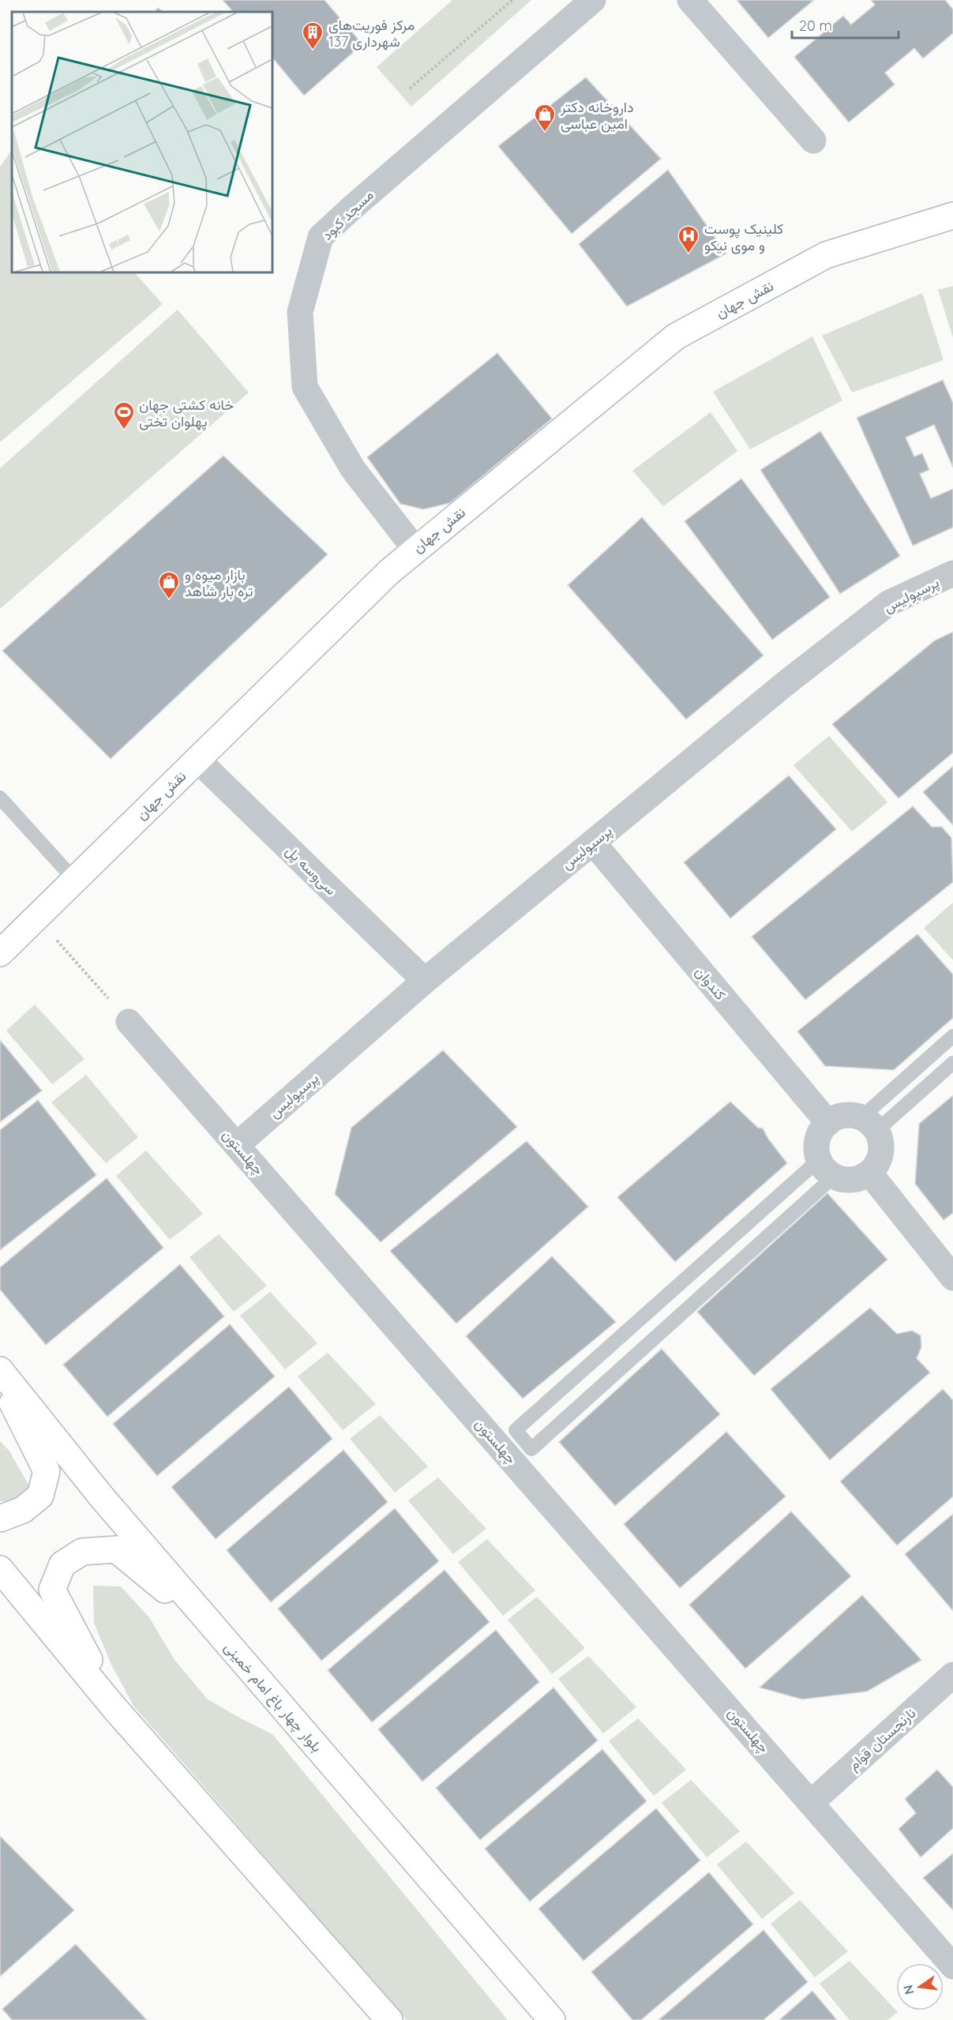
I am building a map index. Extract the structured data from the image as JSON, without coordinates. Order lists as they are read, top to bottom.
{
  "streets": {
    "main road": ["نقش جهان", "بلوار چهار باغ امام خمینی"],
    "street": [
      "مسجد کبود",
      "پرسپولیس",
      "سی‌وسه پل",
      "کندوان",
      "چهلستون",
      "نارنجستان قوام"
    ]
  },
  "crossings": [
    ["مسجد کبود", "نقش جهان"],
    ["نقش جهان", "سی‌وسه پل"],
    ["پرسپولیس", "سی‌وسه پل"],
    ["پرسپولیس", "کندوان"],
    ["پرسپولیس", "چهلستون"],
    ["چهلستون", "نارنجستان قوام"]
  ],
  "places": {
    "building": ["مرکز فوریت‌های 137 شهرداری"],
    "shop": ["داروخانه دکتر امین عباسی", "بازار میوه و تره بار شاهد"],
    "hospital": ["کلینیک پوست و موی نیکو"],
    "sports": ["خانه کشتی جهان پهلوان تختی"]
  },
  "scale_bar": "20 m",
  "north": "left"
}
